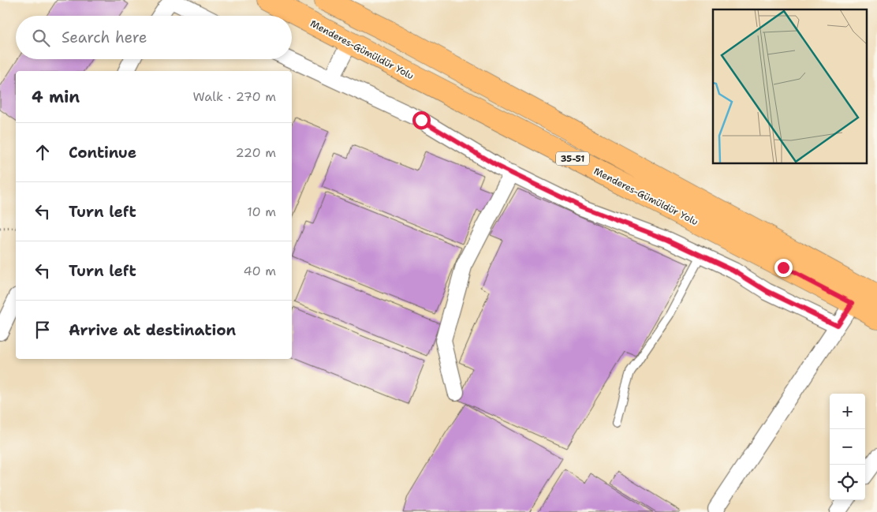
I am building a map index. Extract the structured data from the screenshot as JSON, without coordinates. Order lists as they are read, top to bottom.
{
  "streets": {
    "main road": ["Menderes-Gümüldür Yolu", "35-51"]
  },
  "page": {
    "search": "Search here",
    "heading": ["4 min", "Walk · 270 m"],
    "list": [
      ["Continue", "220 m"],
      ["Turn left", "10 m"],
      ["Turn left", "40 m"],
      "Arrive at destination"
    ],
    "map_buttons": ["+", "−"]
  }
}
